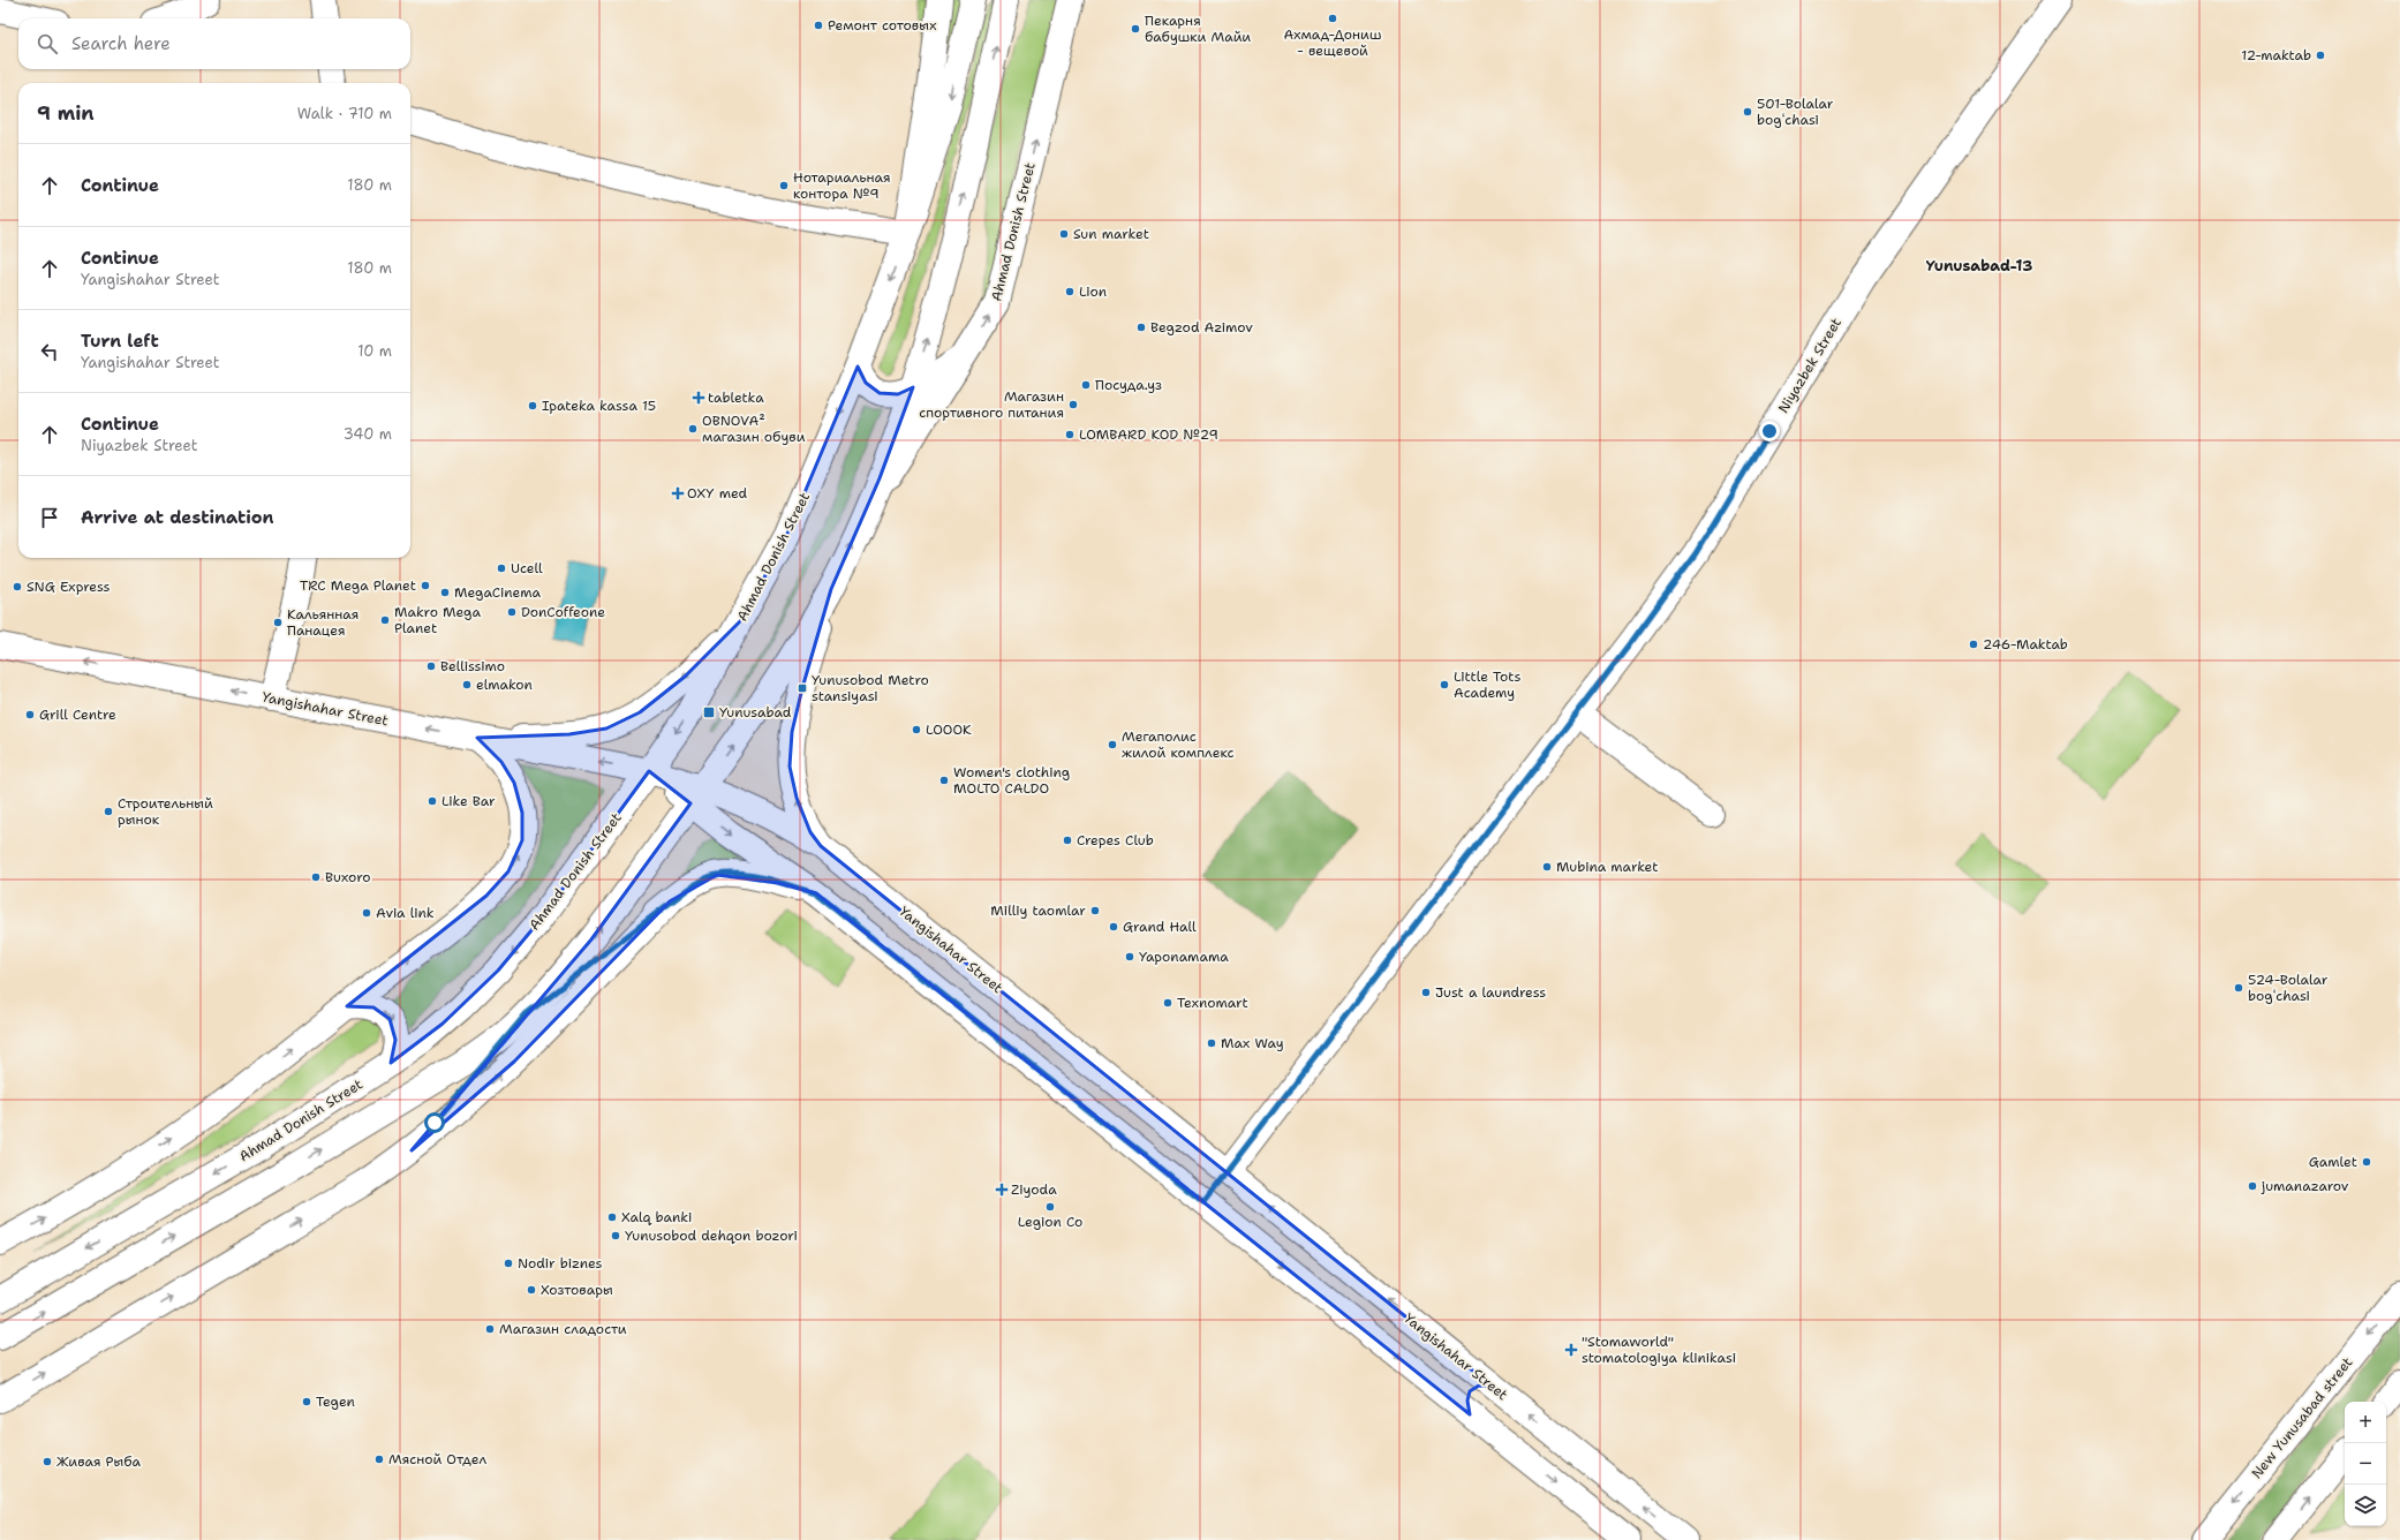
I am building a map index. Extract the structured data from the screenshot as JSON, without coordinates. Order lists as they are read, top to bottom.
{
  "streets": {
    "main road": [
      "Ahmad Donish Street",
      "Niyazbek Street",
      "Yangishahar Street",
      "New Yunusabad street"
    ]
  },
  "crossings": [
    ["Ahmad Donish Street", "Yangishahar Street"],
    ["Niyazbek Street", "Yangishahar Street"]
  ],
  "districts": ["Yunusabad-13"],
  "places": {
    "other": [
      "Ахмад-Дониш - вещевой",
      "Ремонт сотовых",
      "Пекарня бабушки Майи",
      "12-maktab",
      "501-Bolalar bogʻchasi",
      "Нотариальная контора №9",
      "Sun market",
      "Lion",
      "Begzod Azimov",
      "Посуда.уз",
      "Магазин спортивного питания",
      "Ipateka kassa 15",
      "OBNOVA² магазин обуви",
      "LOMBARD KOD №29",
      "Ucell",
      "TRC Mega Planet",
      "SNG Express",
      "MegaCinema",
      "DonCoffeone",
      "Makro Mega Planet",
      "Кальянная Панацея",
      "246-Maktab",
      "Bellissimo",
      "elmakon",
      "Little Tots Academy",
      "Grill Centre",
      "LOOOK",
      "Мегаполис жилой комплекс",
      "Women's clothing MOLTO CALDO",
      "Like Bar",
      "Строительный рынок",
      "Crepes Club",
      "Mubina market",
      "Buxoro",
      "Milliy taomlar",
      "Avia link",
      "Grand Hall",
      "Yaponamama",
      "524-Bolalar bogʻchasi",
      "Just a laundress",
      "Texnomart",
      "Max Way",
      "Gamlet",
      "jumanazarov",
      "Legion Co",
      "Xalq banki",
      "Yunusobod dehqon bozori",
      "Nodir biznes",
      "Хозтовары",
      "Магазин сладости",
      "Tegen",
      "Мясной Отдел",
      "Живая Рыба"
    ],
    "health": [
      "tabletka",
      "OXY med",
      "Ziyoda",
      "\"Stomaworld\" stomatologiya klinikasi"
    ],
    "transit": ["Yunusobod Metro stansiyasi", "Yunusabad"]
  },
  "page": {
    "search": "Search here",
    "heading": ["9 min", "Walk · 710 m"],
    "list": [
      ["Continue", "180 m"],
      ["Continue", "Yangishahar Street", "180 m"],
      ["Turn left", "Yangishahar Street", "10 m"],
      ["Continue", "Niyazbek Street", "340 m"],
      "Arrive at destination"
    ],
    "map_buttons": ["+", "−"]
  }
}
